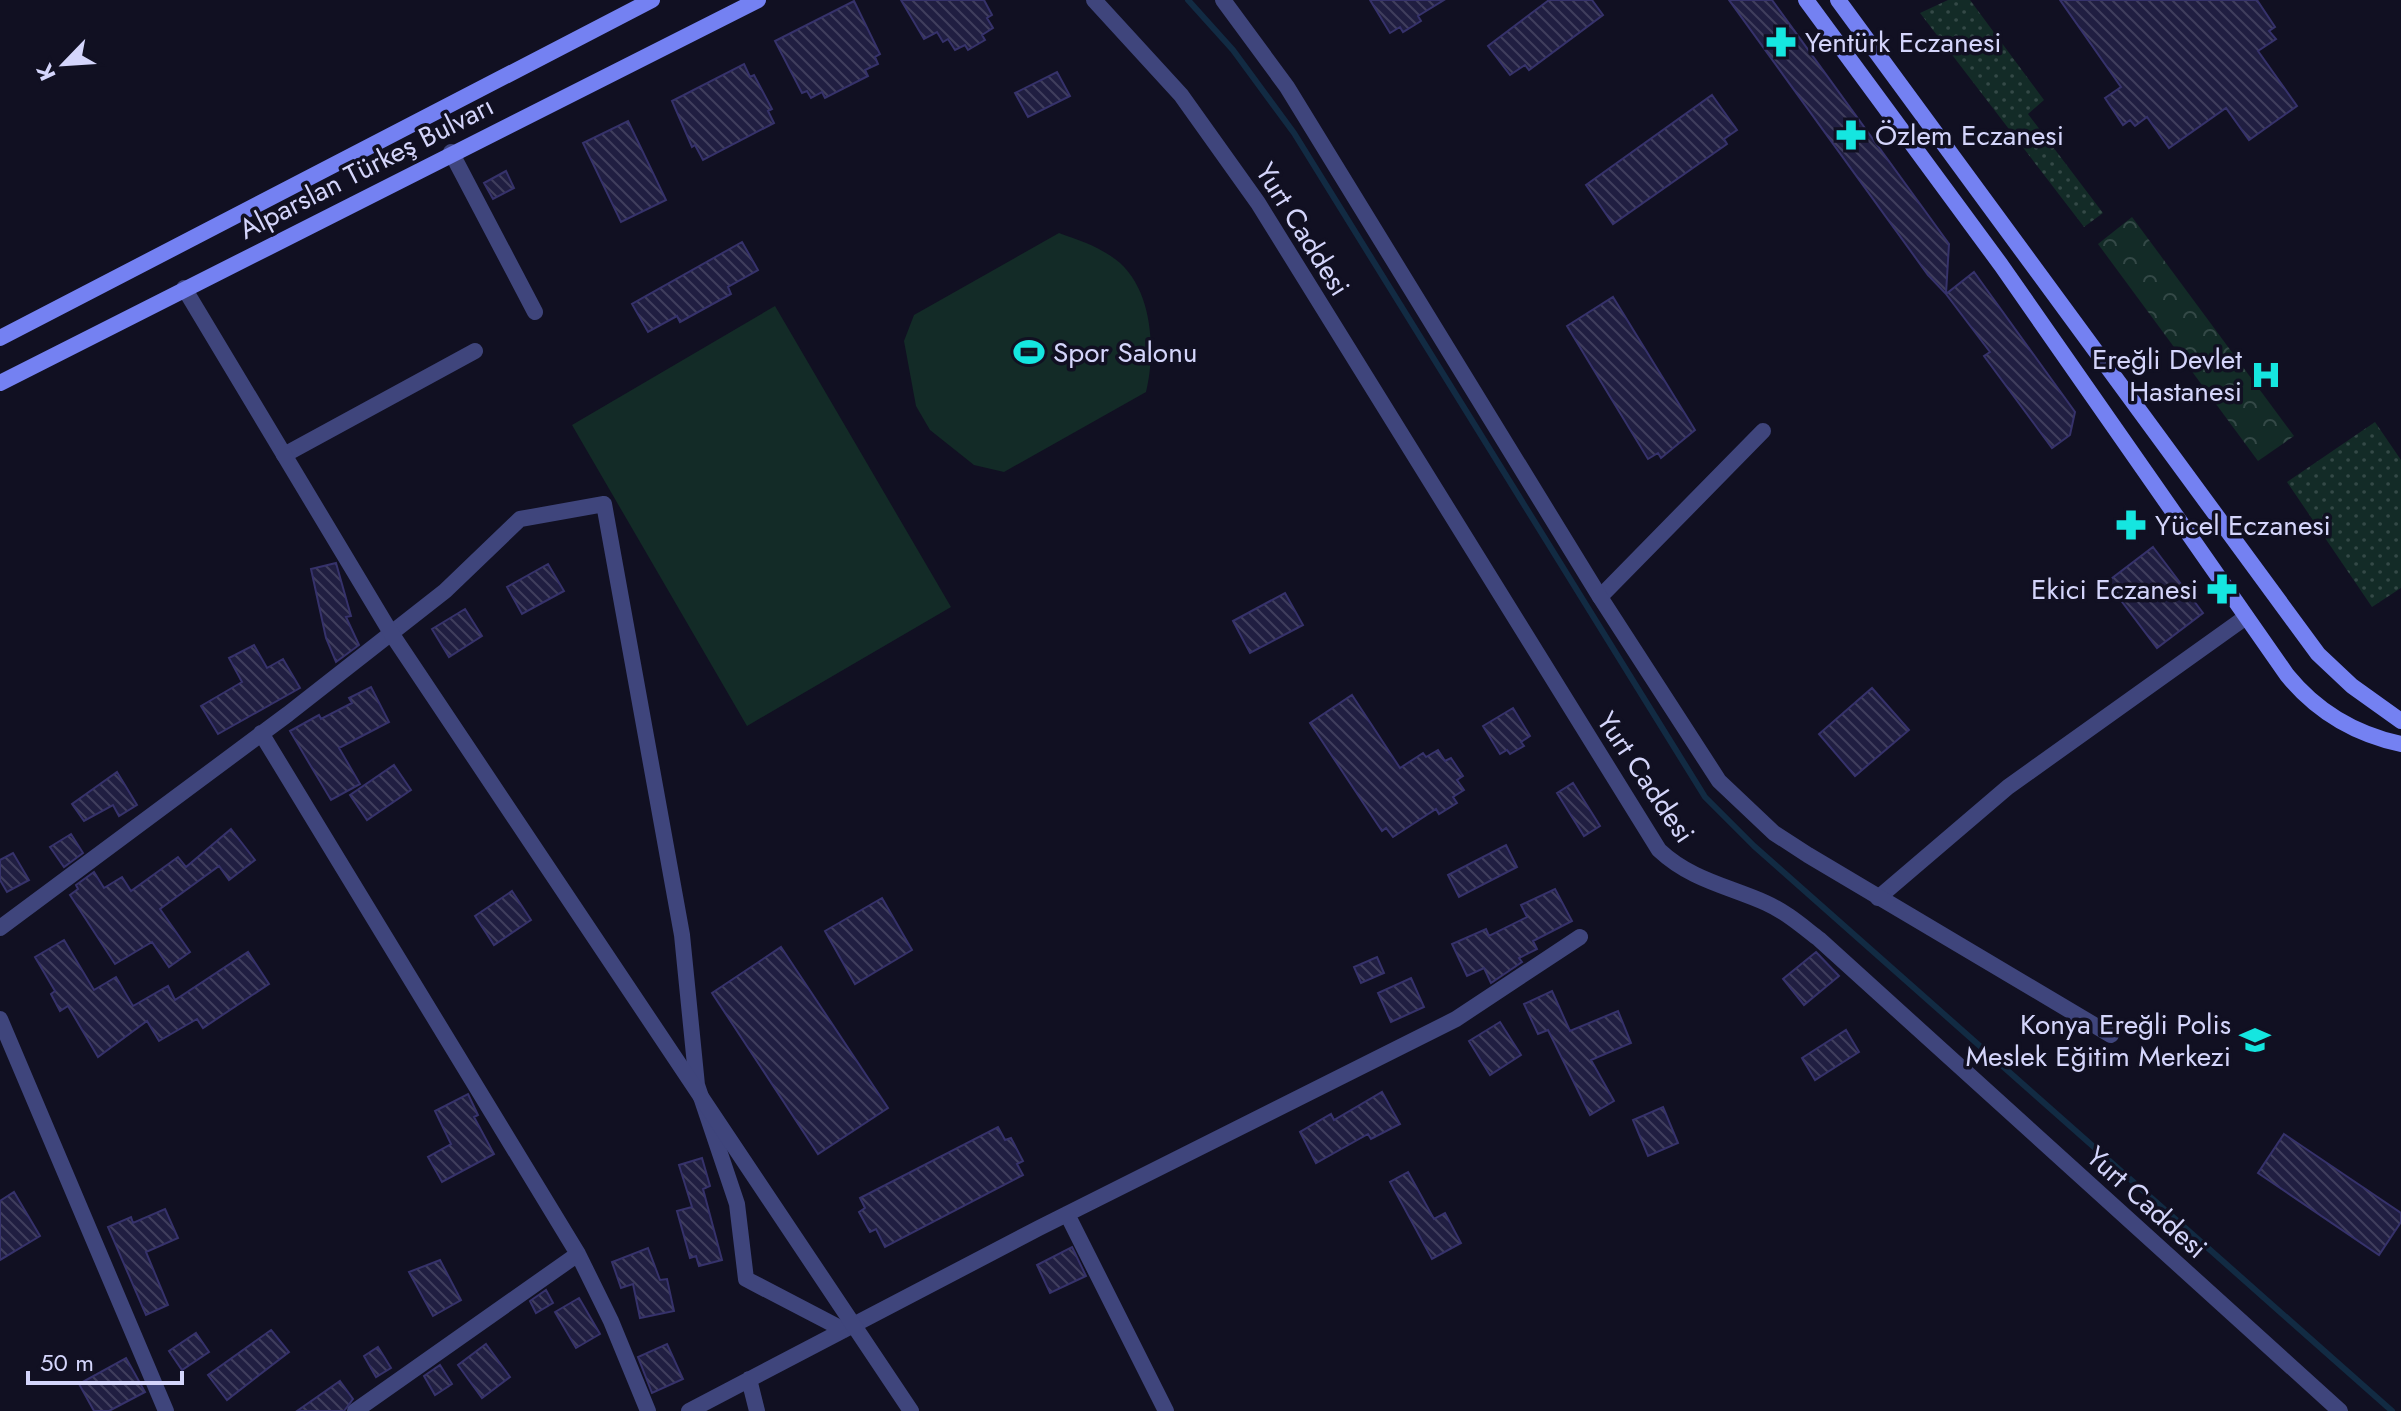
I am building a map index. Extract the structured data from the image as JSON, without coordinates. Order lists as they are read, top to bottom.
{
  "streets": {
    "main road": ["Alparslan Türkeş Bulvarı"],
    "street": ["Yurt Caddesi"]
  },
  "places": {
    "pharmacy": [
      "Yentürk Eczanesi",
      "Özlem Eczanesi",
      "Yücel Eczanesi",
      "Ekici Eczanesi"
    ],
    "sports": ["Spor Salonu"],
    "hospital": ["Ereğli Devlet Hastanesi"],
    "school or university": ["Konya Ereğli Polis Meslek Eğitim Merkezi"]
  },
  "scale_bar": "50 m",
  "north": "bottom left"
}
